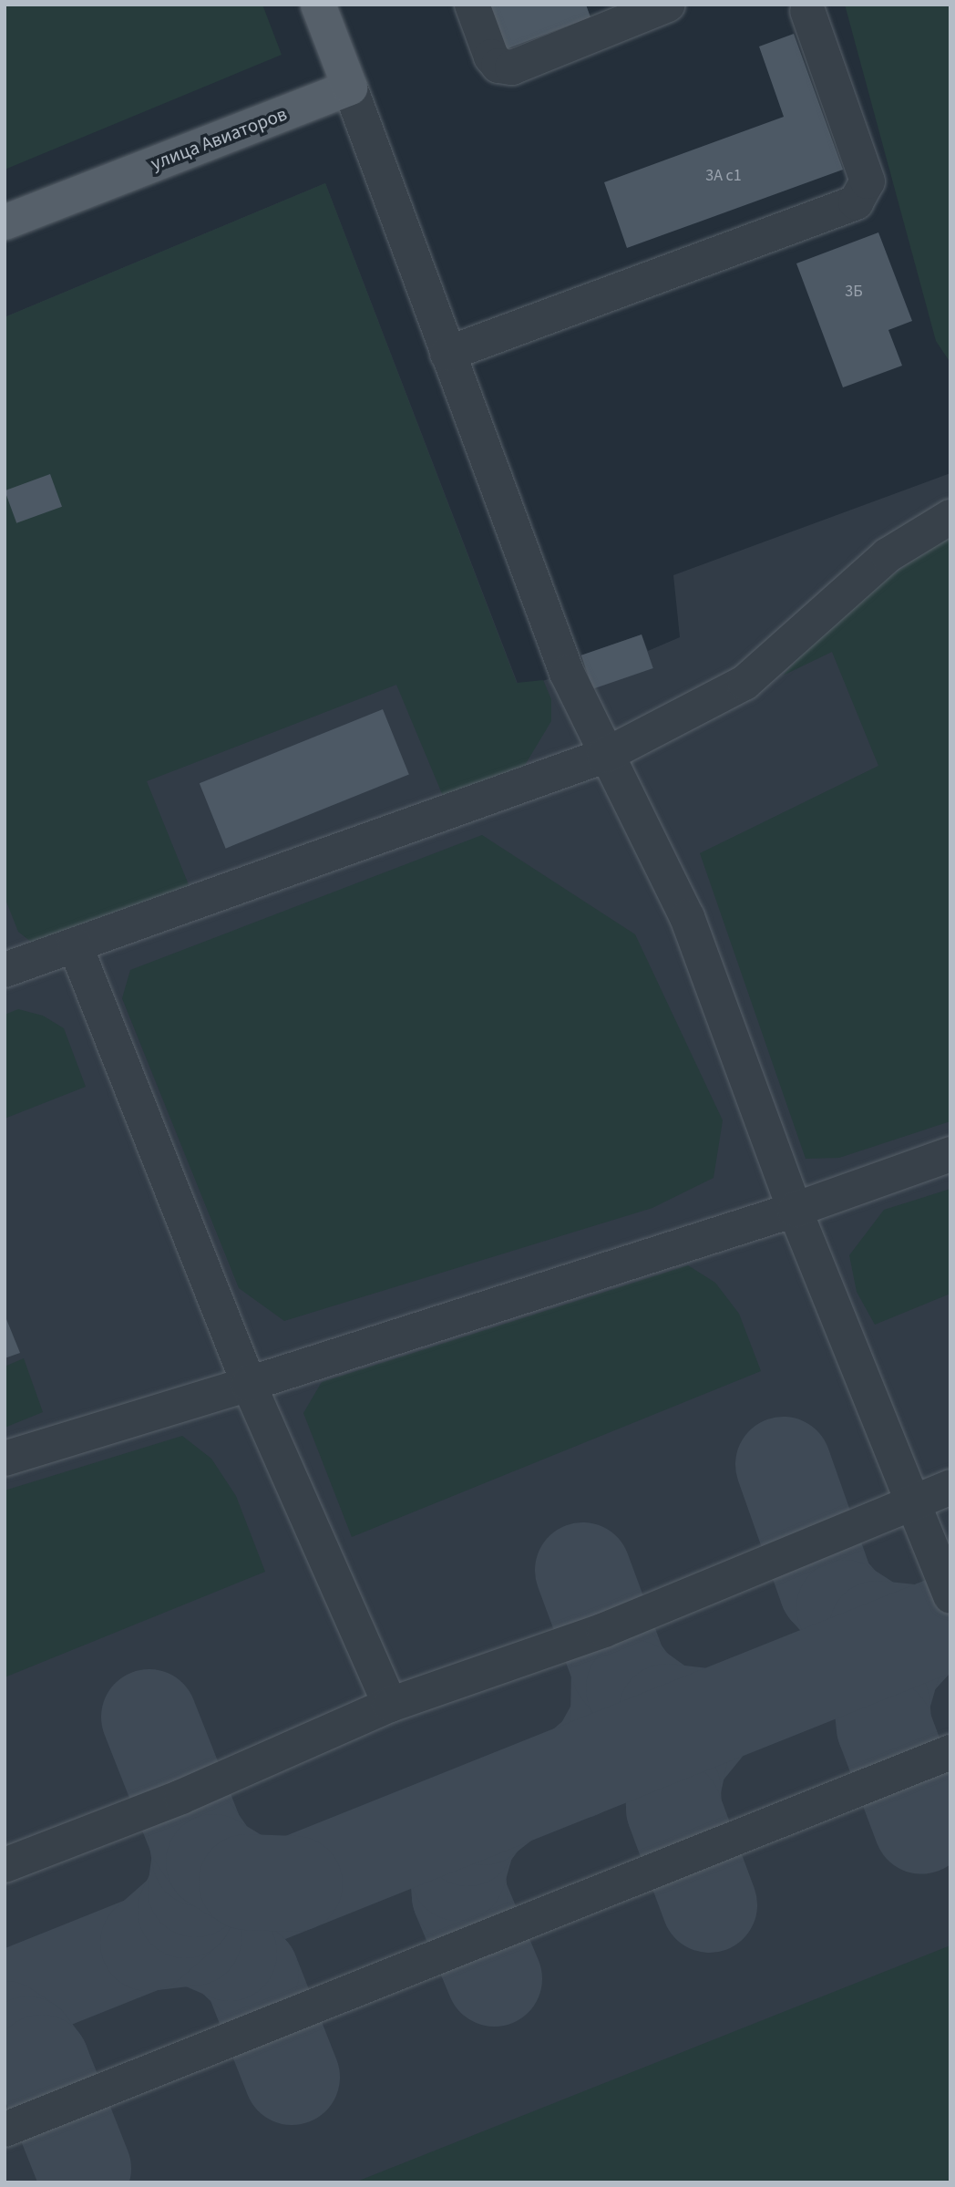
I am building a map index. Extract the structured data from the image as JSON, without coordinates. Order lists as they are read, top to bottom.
{
  "streets": {
    "main road": ["улица Авиаторов"]
  },
  "house_numbers": ["3А с1", "3Б"]
}
